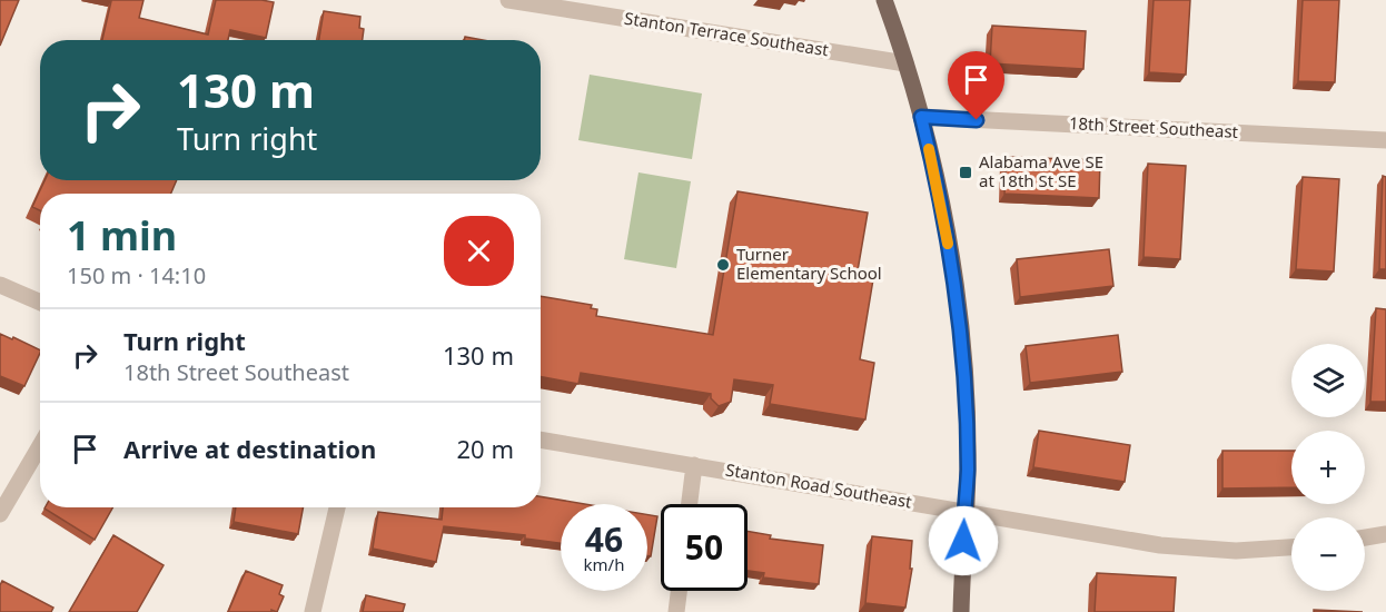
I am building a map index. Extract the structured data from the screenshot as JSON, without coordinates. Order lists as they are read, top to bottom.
{
  "streets": {
    "street": ["Stanton Terrace Southeast", "18th Street Southeast", "Stanton Road Southeast"]
  },
  "places": {
    "transit": ["Alabama Ave SE at 18th St SE"],
    "other": ["Turner Elementary School"]
  },
  "page": {
    "turn": ["130 m", "Turn right"],
    "heading": ["1 min", "150 m · 14:10"],
    "list": [
      {
        "name": "Turn right",
        "note": "18th Street Southeast",
        "value": "130 m"
      },
      {
        "name": "Arrive at destination",
        "value": "20 m"
      }
    ],
    "map_buttons": ["+", "−"],
    "speed": "46 km/h",
    "limit": "50"
  }
}
